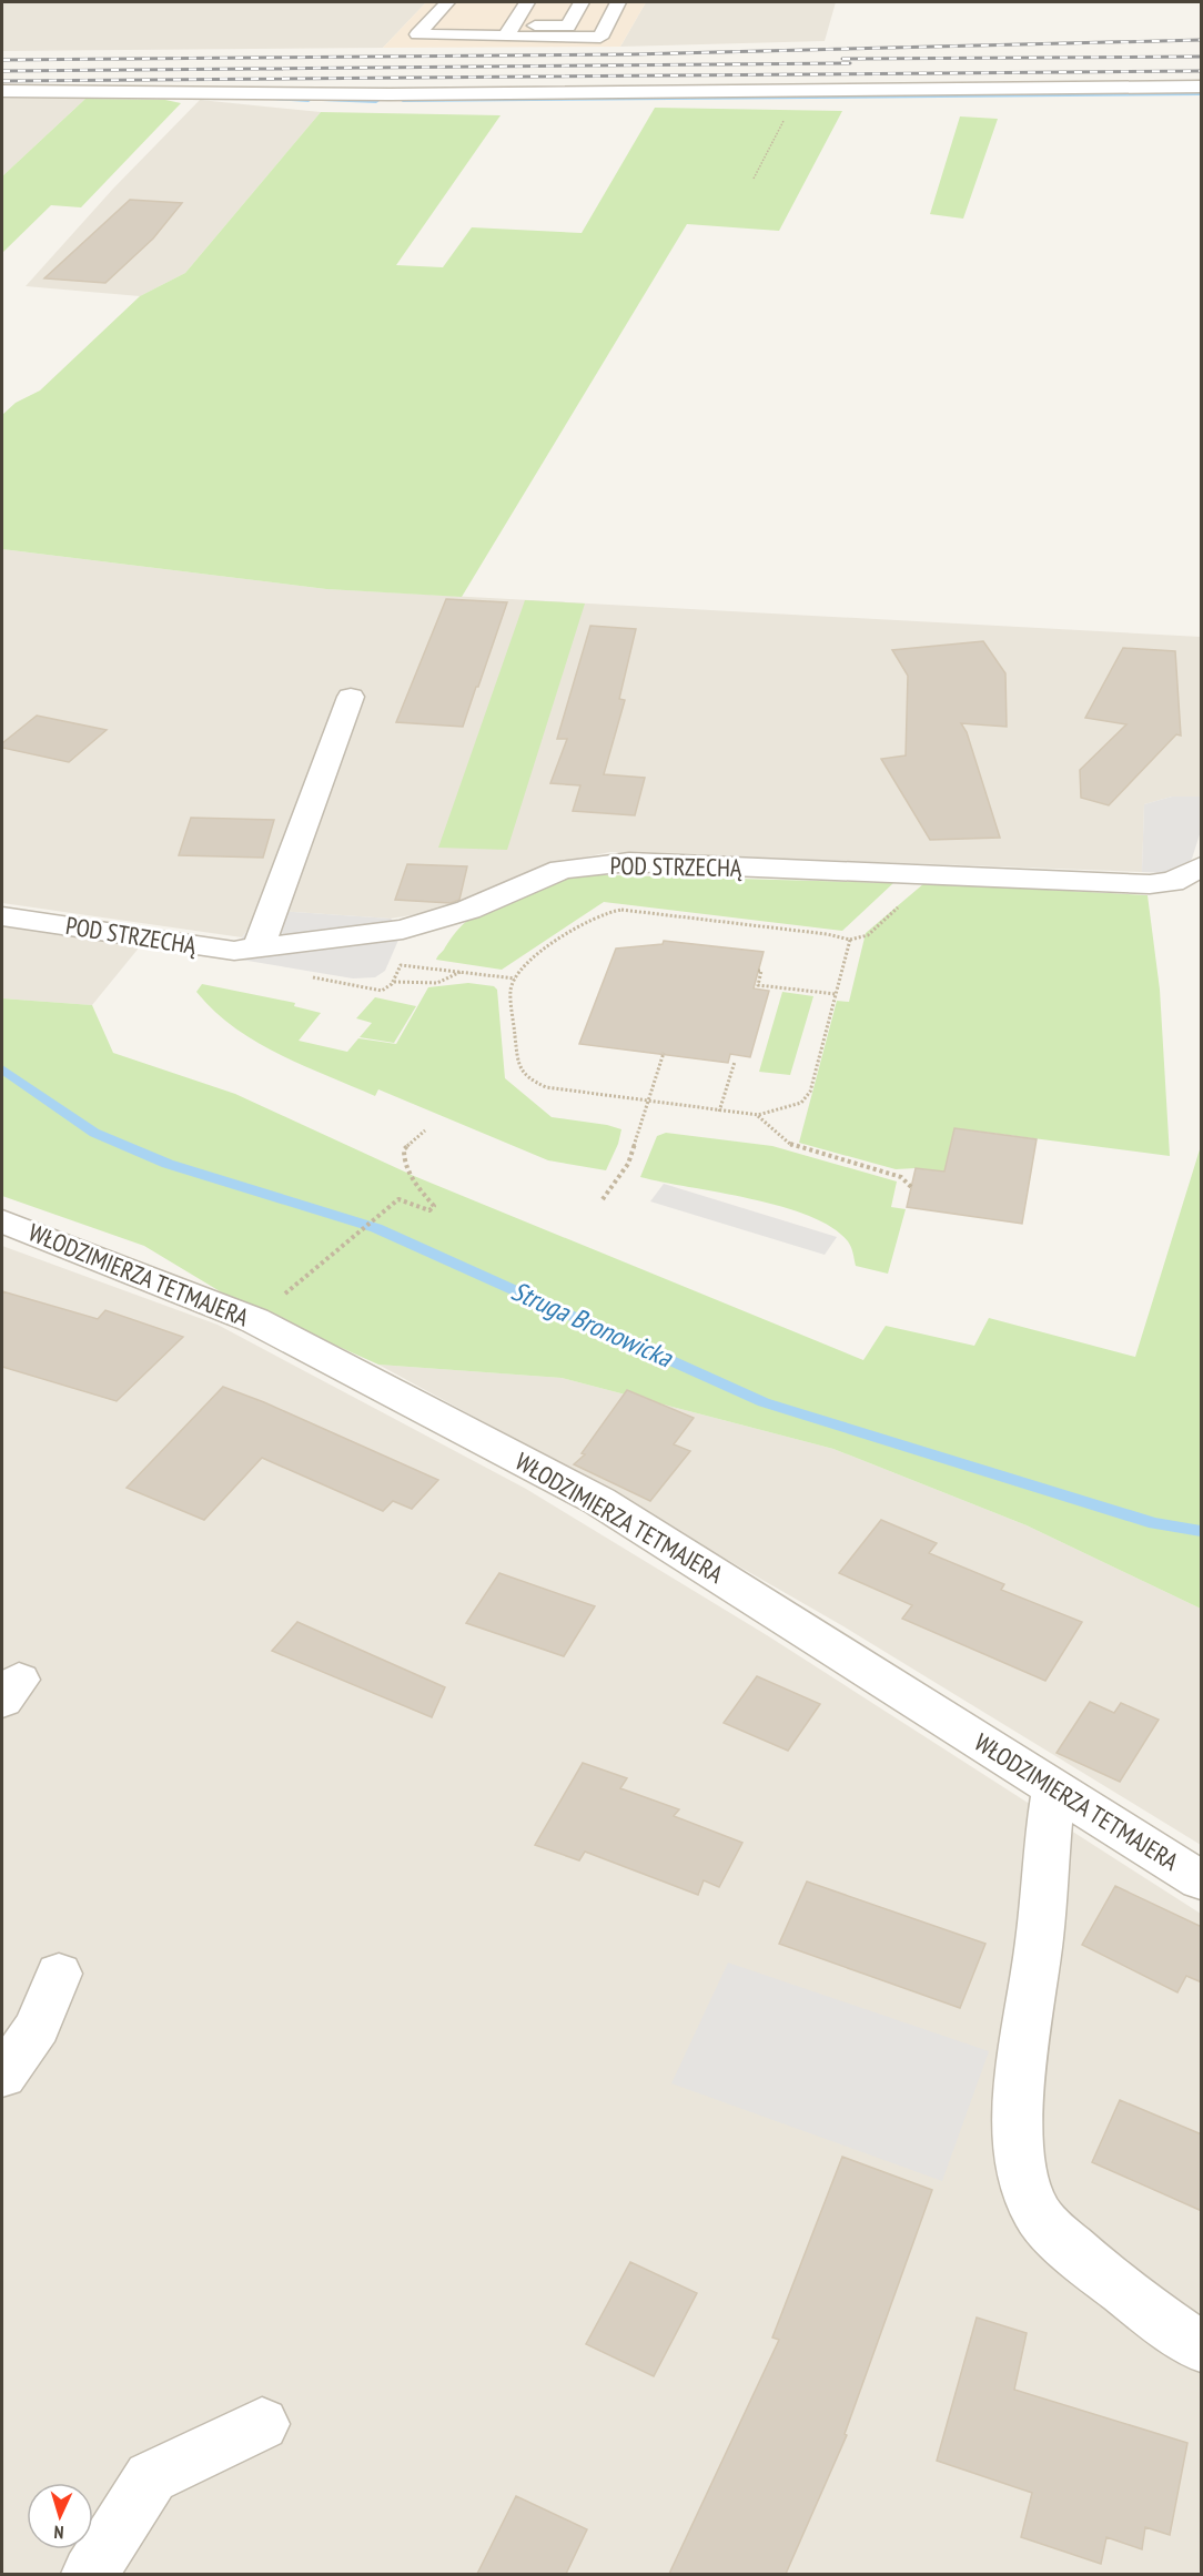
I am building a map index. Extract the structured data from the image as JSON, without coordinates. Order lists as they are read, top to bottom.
{
  "streets": {
    "street": ["POD STRZECHĄ", "WŁODZIMIERZA TETMAJERA"]
  },
  "water": ["Struga Bronowicka"],
  "north": "bottom"
}
